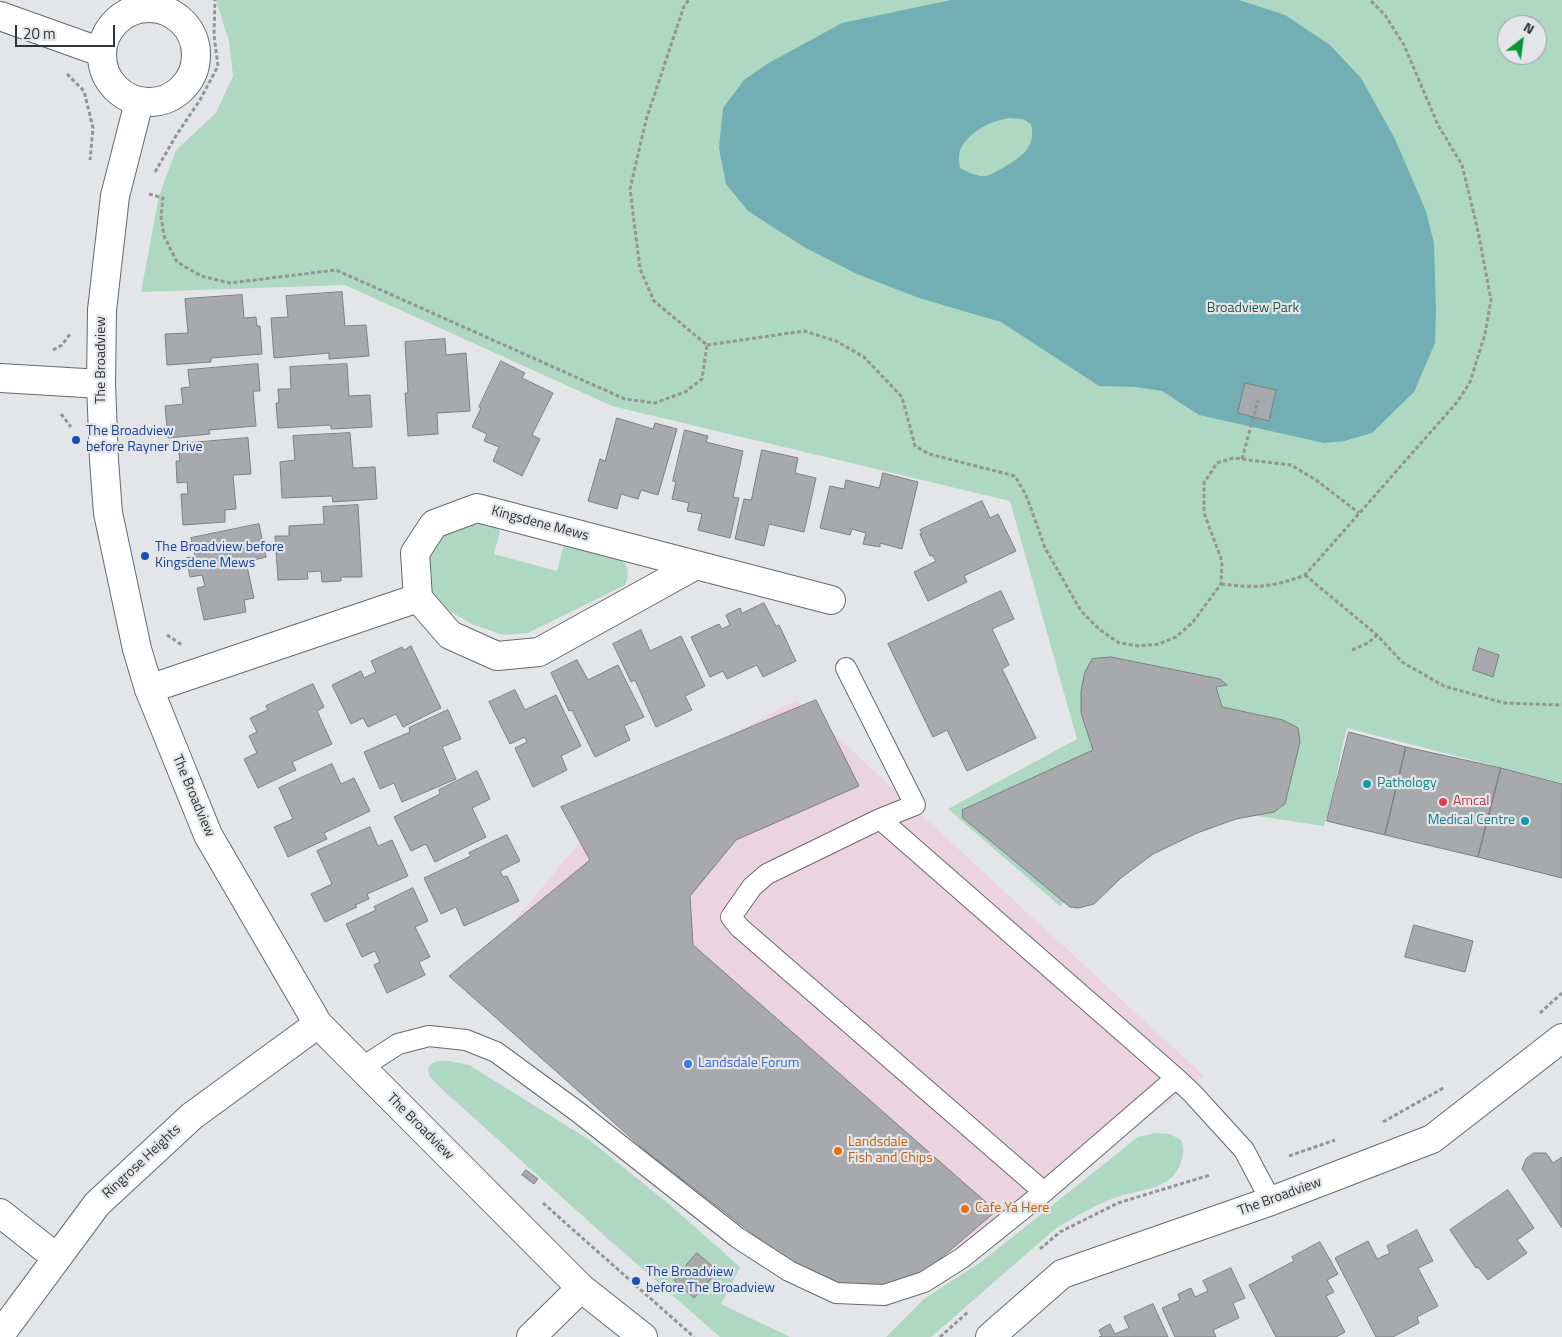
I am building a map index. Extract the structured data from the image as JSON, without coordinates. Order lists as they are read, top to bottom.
{
  "streets": {
    "street": ["The Broadview", "Kingsdene Mews", "Ringrose Heights"]
  },
  "crossings": [
    ["The Broadview", "Ringrose Heights"]
  ],
  "parks": ["Broadview Park"],
  "places": [
    "The Broadview before Rayner Drive",
    "The Broadview before Kingsdene Mews",
    "Pathology",
    "Amcal",
    "Medical Centre",
    "Landsdale Forum",
    "Landsdale Fish and Chips",
    "Cafe Ya Here",
    "The Broadview before The Broadview"
  ],
  "scale_bar": "20 m",
  "north": "top right"
}
